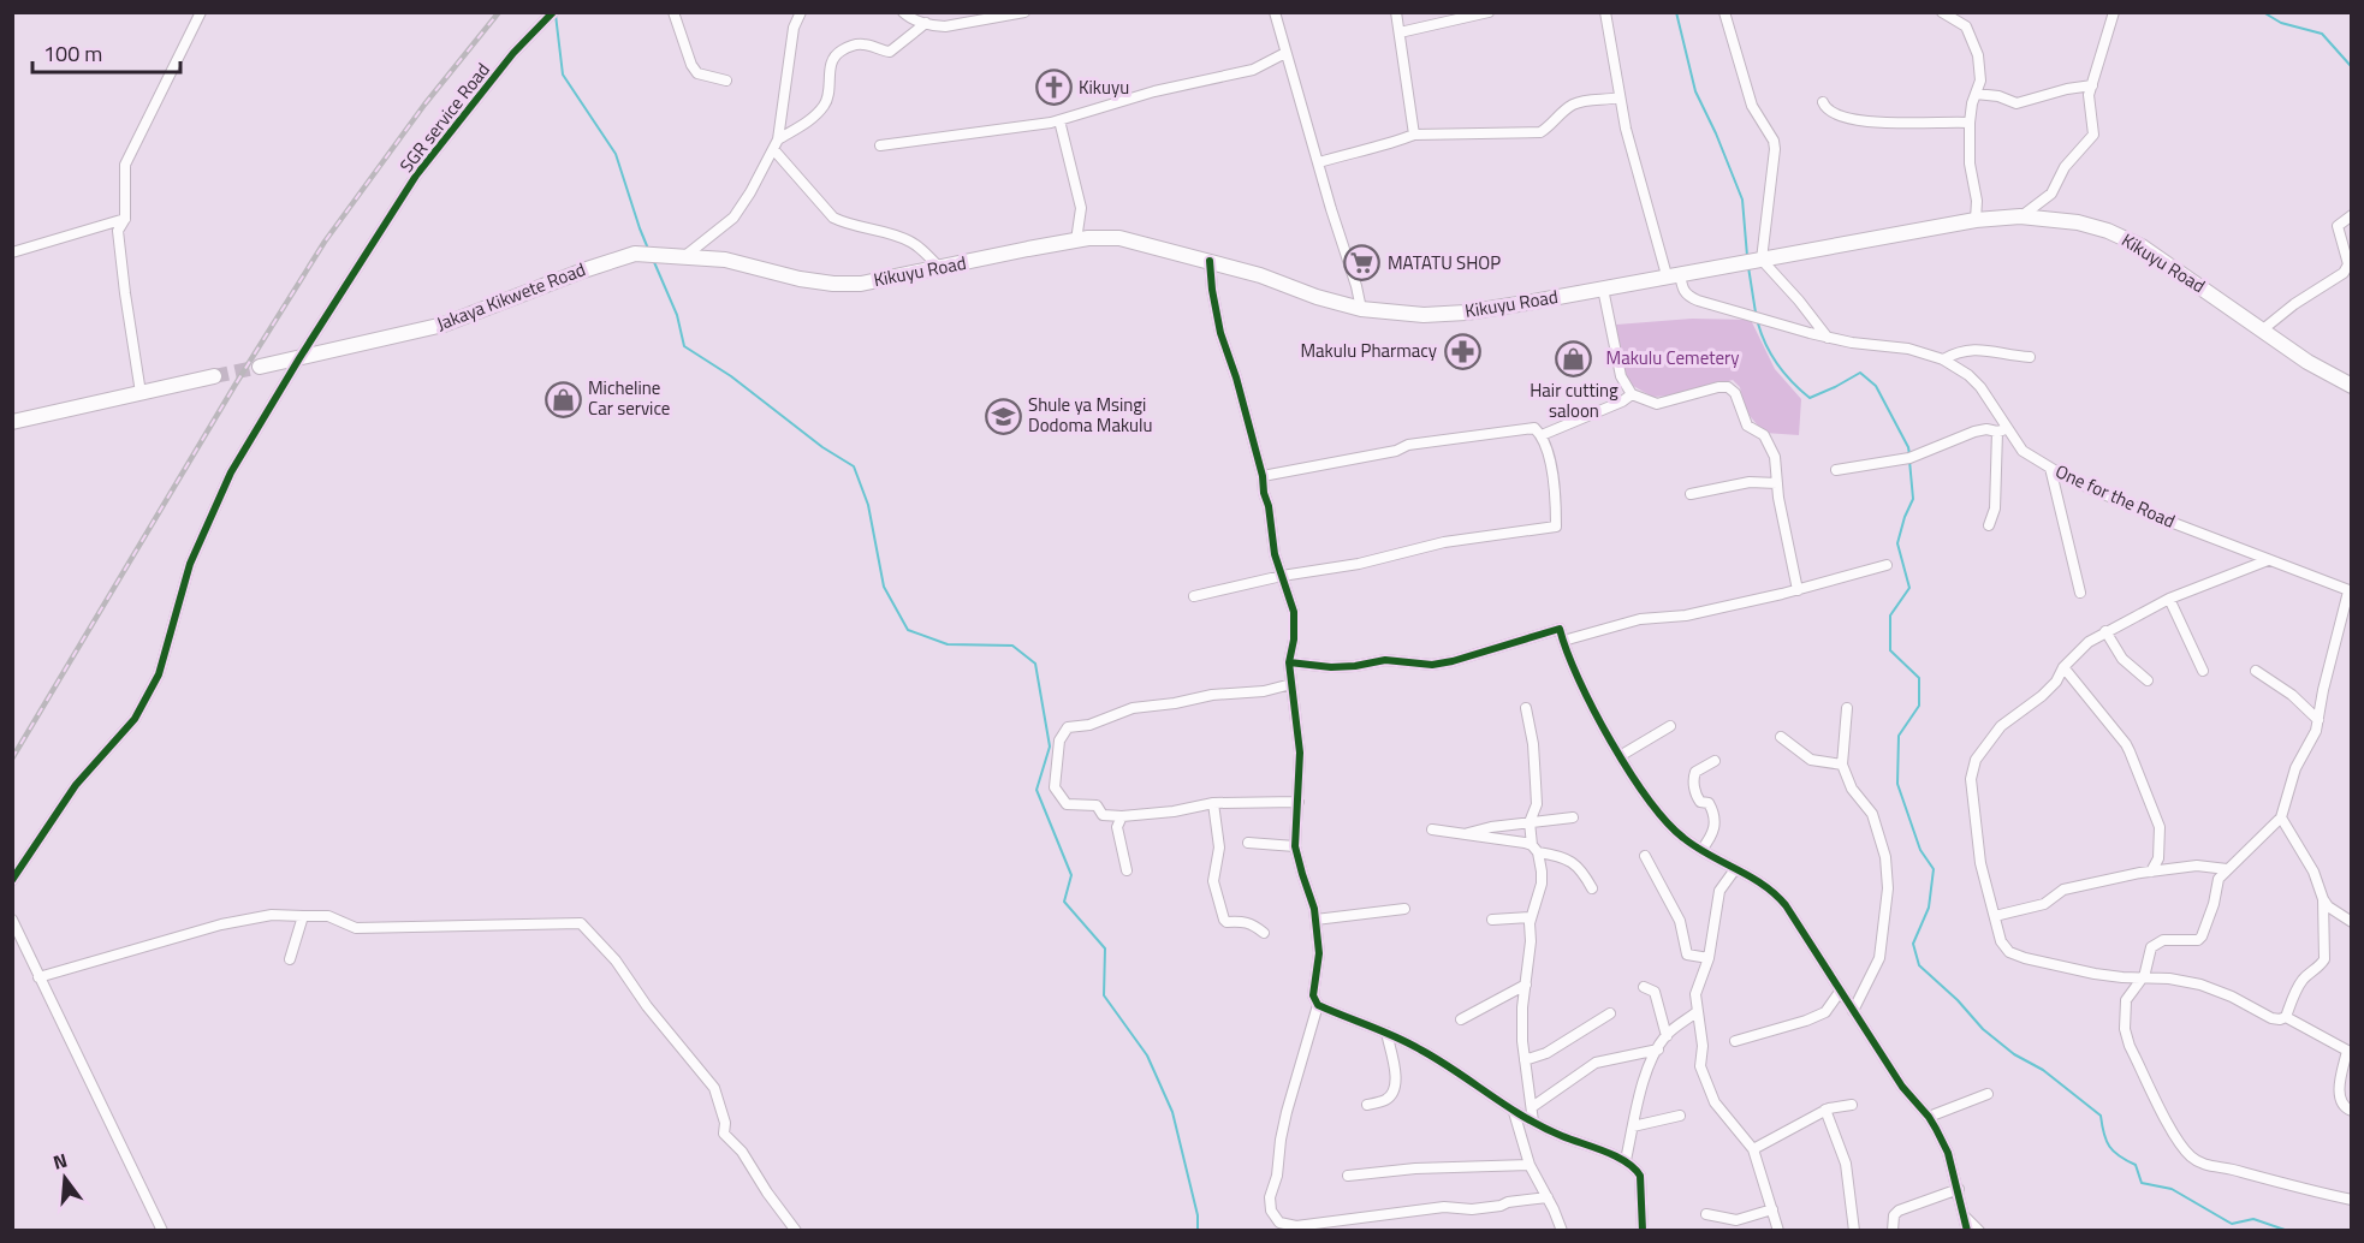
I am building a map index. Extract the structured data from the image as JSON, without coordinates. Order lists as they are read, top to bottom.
{
  "streets": {
    "main road": ["Kikuyu Road", "Jakaya Kikwete Road"],
    "street": ["SGR service Road", "One for the Road"]
  },
  "crossings": [
    ["SGR service Road", "Jakaya Kikwete Road"],
    ["Kikuyu Road", "Jakaya Kikwete Road"],
    ["Kikuyu Road", "One for the Road"]
  ],
  "parks": ["Makulu Cemetery"],
  "places": {
    "church": ["Kikuyu"],
    "supermarket": ["MATATU SHOP"],
    "pharmacy": ["Makulu Pharmacy"],
    "shop": ["Hair cutting saloon", "Micheline Car service"],
    "school or university": ["Shule ya Msingi Dodoma Makulu"]
  },
  "scale_bar": "100 m",
  "north": "top"
}
